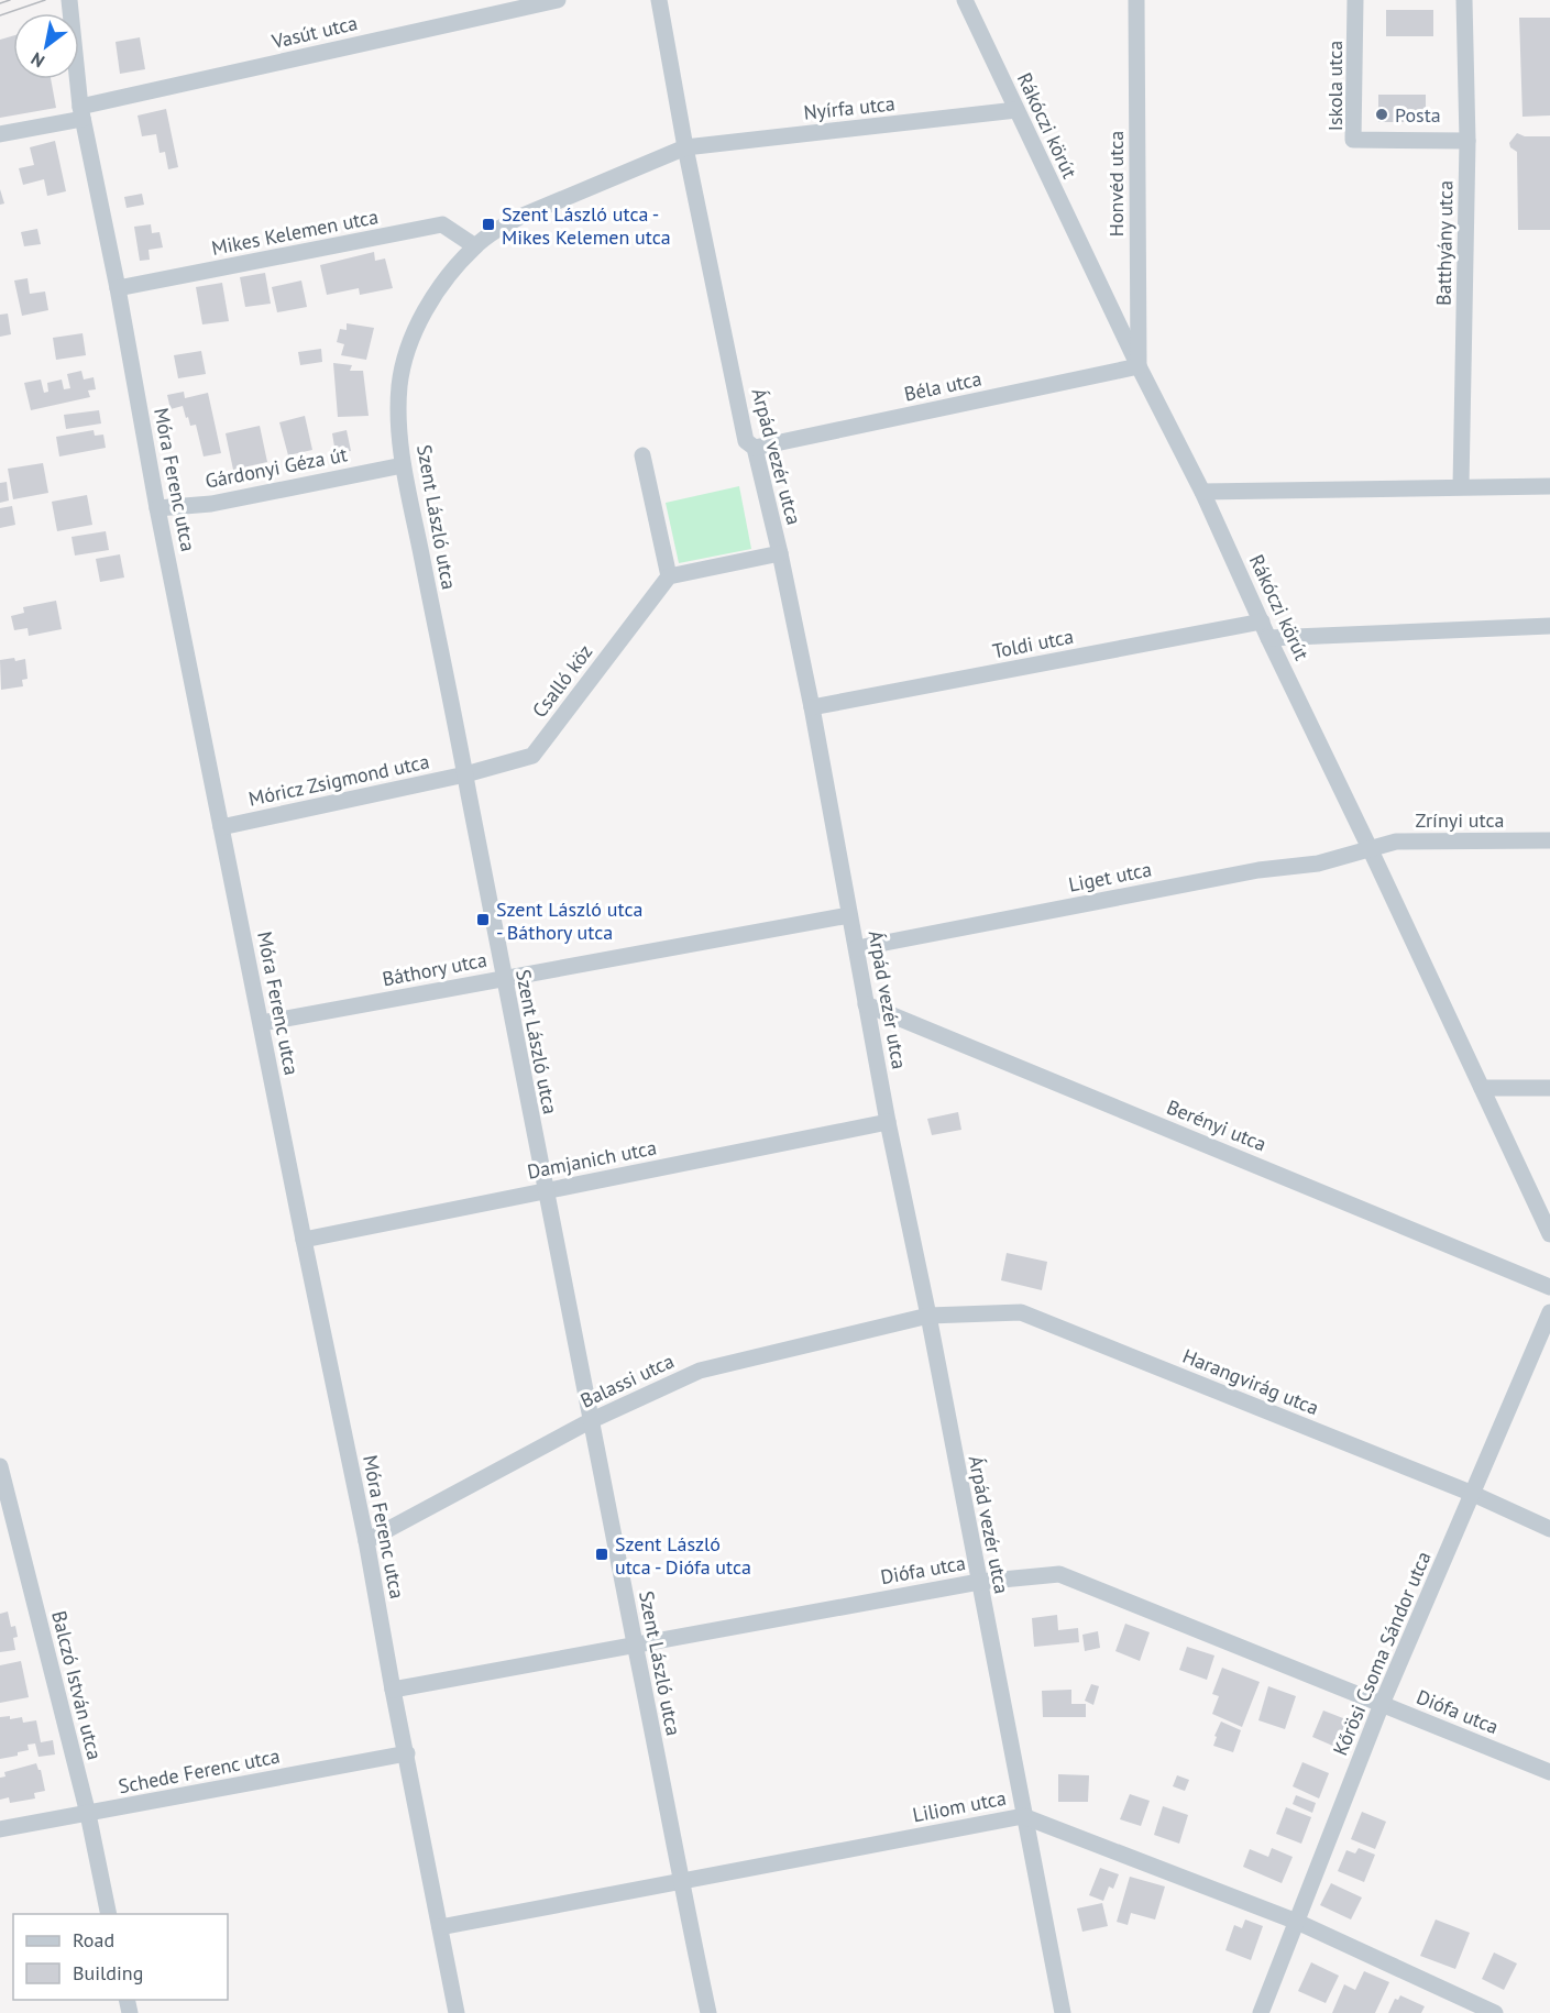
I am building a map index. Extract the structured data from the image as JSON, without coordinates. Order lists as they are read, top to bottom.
{
  "streets": {
    "street": [
      "Vasút utca",
      "Iskola utca",
      "Nyírfa utca",
      "Rákóczi körút",
      "Honvéd utca",
      "Mikes Kelemen utca",
      "Batthyány utca",
      "Béla utca",
      "Árpád vezér utca",
      "Gárdonyi Géza út",
      "Móra Ferenc utca",
      "Szent László utca",
      "Toldi utca",
      "Csalló köz",
      "Móricz Zsigmond utca",
      "Zrínyi utca",
      "Liget utca",
      "Báthory utca",
      "Berényi utca",
      "Damjanich utca",
      "Balassi utca",
      "Harangvirág utca",
      "Diófa utca",
      "Kőrösi Csoma Sándor utca",
      "Balczó István utca",
      "Schede Ferenc utca",
      "Liliom utca"
    ]
  },
  "crossings": [
    ["Vasút utca", "Móra Ferenc utca"],
    ["Iskola utca", "Batthyány utca"],
    ["Nyírfa utca", "Rákóczi körút"],
    ["Nyírfa utca", "Árpád vezér utca"],
    ["Nyírfa utca", "Szent László utca"],
    ["Rákóczi körút", "Honvéd utca"],
    ["Rákóczi körút", "Béla utca"],
    ["Rákóczi körút", "Toldi utca"],
    ["Rákóczi körút", "Zrínyi utca"],
    ["Rákóczi körút", "Liget utca"],
    ["Honvéd utca", "Béla utca"],
    ["Mikes Kelemen utca", "Móra Ferenc utca"],
    ["Mikes Kelemen utca", "Szent László utca"],
    ["Béla utca", "Árpád vezér utca"],
    ["Árpád vezér utca", "Szent László utca"],
    ["Árpád vezér utca", "Toldi utca"],
    ["Árpád vezér utca", "Liget utca"],
    ["Árpád vezér utca", "Báthory utca"],
    ["Árpád vezér utca", "Berényi utca"],
    ["Árpád vezér utca", "Damjanich utca"],
    ["Árpád vezér utca", "Balassi utca"],
    ["Árpád vezér utca", "Harangvirág utca"],
    ["Árpád vezér utca", "Diófa utca"],
    ["Árpád vezér utca", "Liliom utca"],
    ["Gárdonyi Géza út", "Móra Ferenc utca"],
    ["Gárdonyi Géza út", "Szent László utca"],
    ["Móra Ferenc utca", "Móricz Zsigmond utca"],
    ["Móra Ferenc utca", "Báthory utca"],
    ["Móra Ferenc utca", "Damjanich utca"],
    ["Móra Ferenc utca", "Balassi utca"],
    ["Móra Ferenc utca", "Diófa utca"],
    ["Móra Ferenc utca", "Schede Ferenc utca"],
    ["Móra Ferenc utca", "Liliom utca"],
    ["Szent László utca", "Csalló köz"],
    ["Szent László utca", "Móricz Zsigmond utca"],
    ["Szent László utca", "Báthory utca"],
    ["Szent László utca", "Damjanich utca"],
    ["Szent László utca", "Balassi utca"],
    ["Szent László utca", "Diófa utca"],
    ["Szent László utca", "Liliom utca"],
    ["Csalló köz", "Móricz Zsigmond utca"],
    ["Zrínyi utca", "Liget utca"],
    ["Balassi utca", "Harangvirág utca"],
    ["Harangvirág utca", "Kőrösi Csoma Sándor utca"],
    ["Diófa utca", "Kőrösi Csoma Sándor utca"],
    ["Kőrösi Csoma Sándor utca", "Liliom utca"],
    ["Balczó István utca", "Schede Ferenc utca"]
  ],
  "places": {
    "other": ["Posta"],
    "transit": ["Szent László utca - Mikes Kelemen utca", "Szent László utca - Báthory utca", "Szent László utca - Diófa utca"]
  },
  "legend": ["Road", "Building"],
  "north": "bottom left"
}
